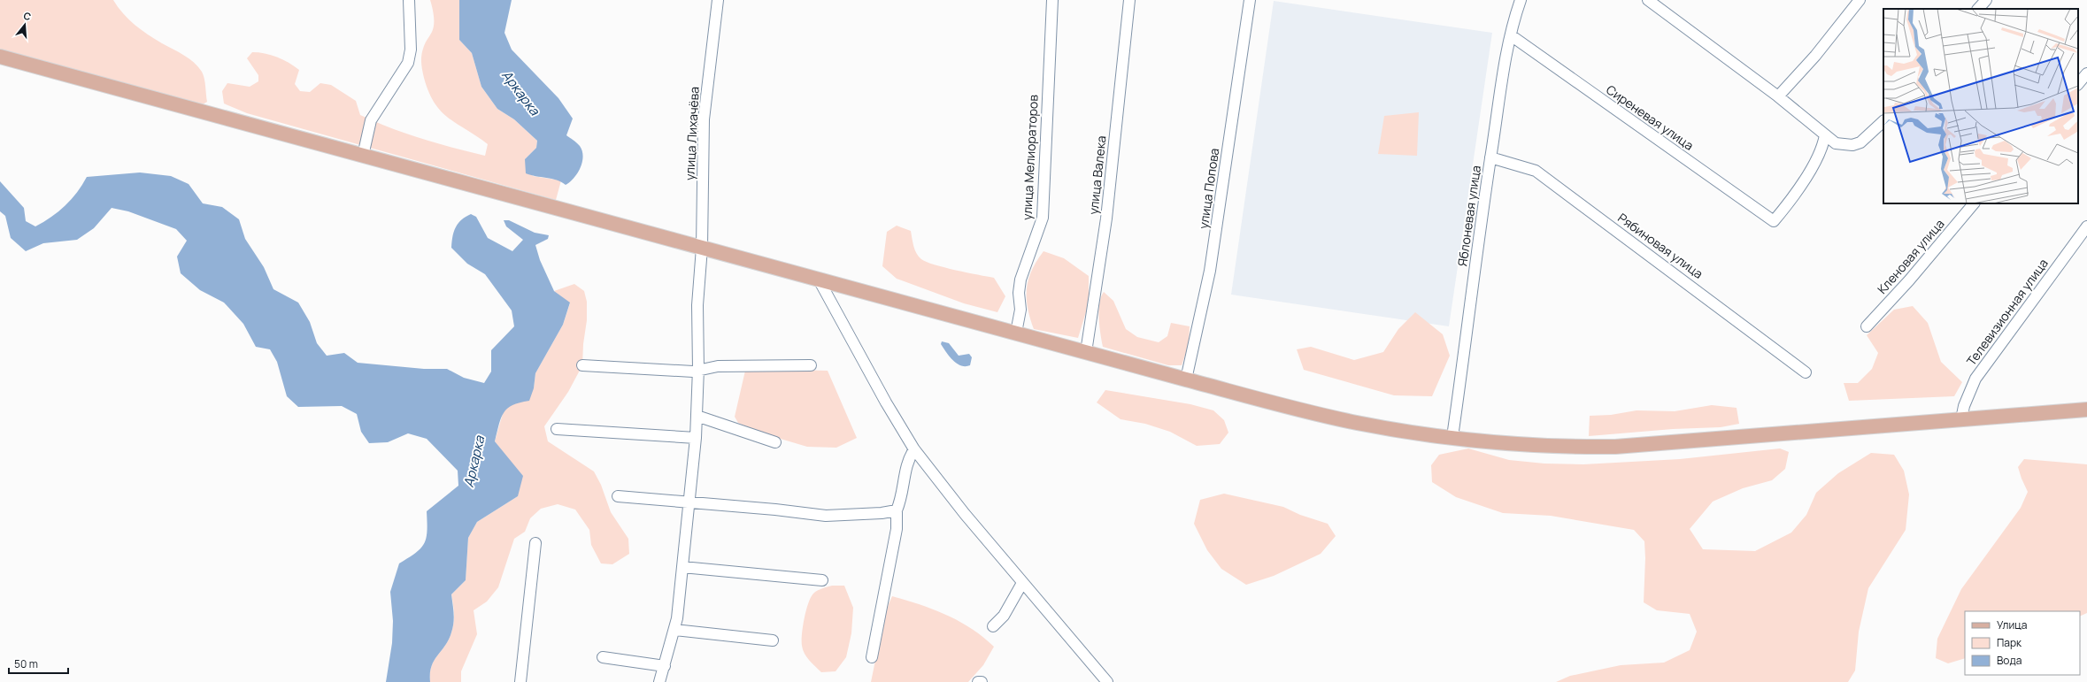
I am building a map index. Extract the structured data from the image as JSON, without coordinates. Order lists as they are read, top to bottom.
{
  "streets": {
    "street": [
      "Сиреневая улица",
      "улица Лихачёва",
      "улица Мелиораторов",
      "улица Валека",
      "улица Попова",
      "Яблоневая улица",
      "Рябиновая улица",
      "Кленовая улица",
      "Телевизионная улица"
    ]
  },
  "crossings": [
    ["Сиреневая улица", "Яблоневая улица"],
    ["Яблоневая улица", "Рябиновая улица"]
  ],
  "water": ["Аркарка"],
  "legend": ["Улица", "Парк", "Вода"],
  "scale_bar": "50 m",
  "north": "top"
}
